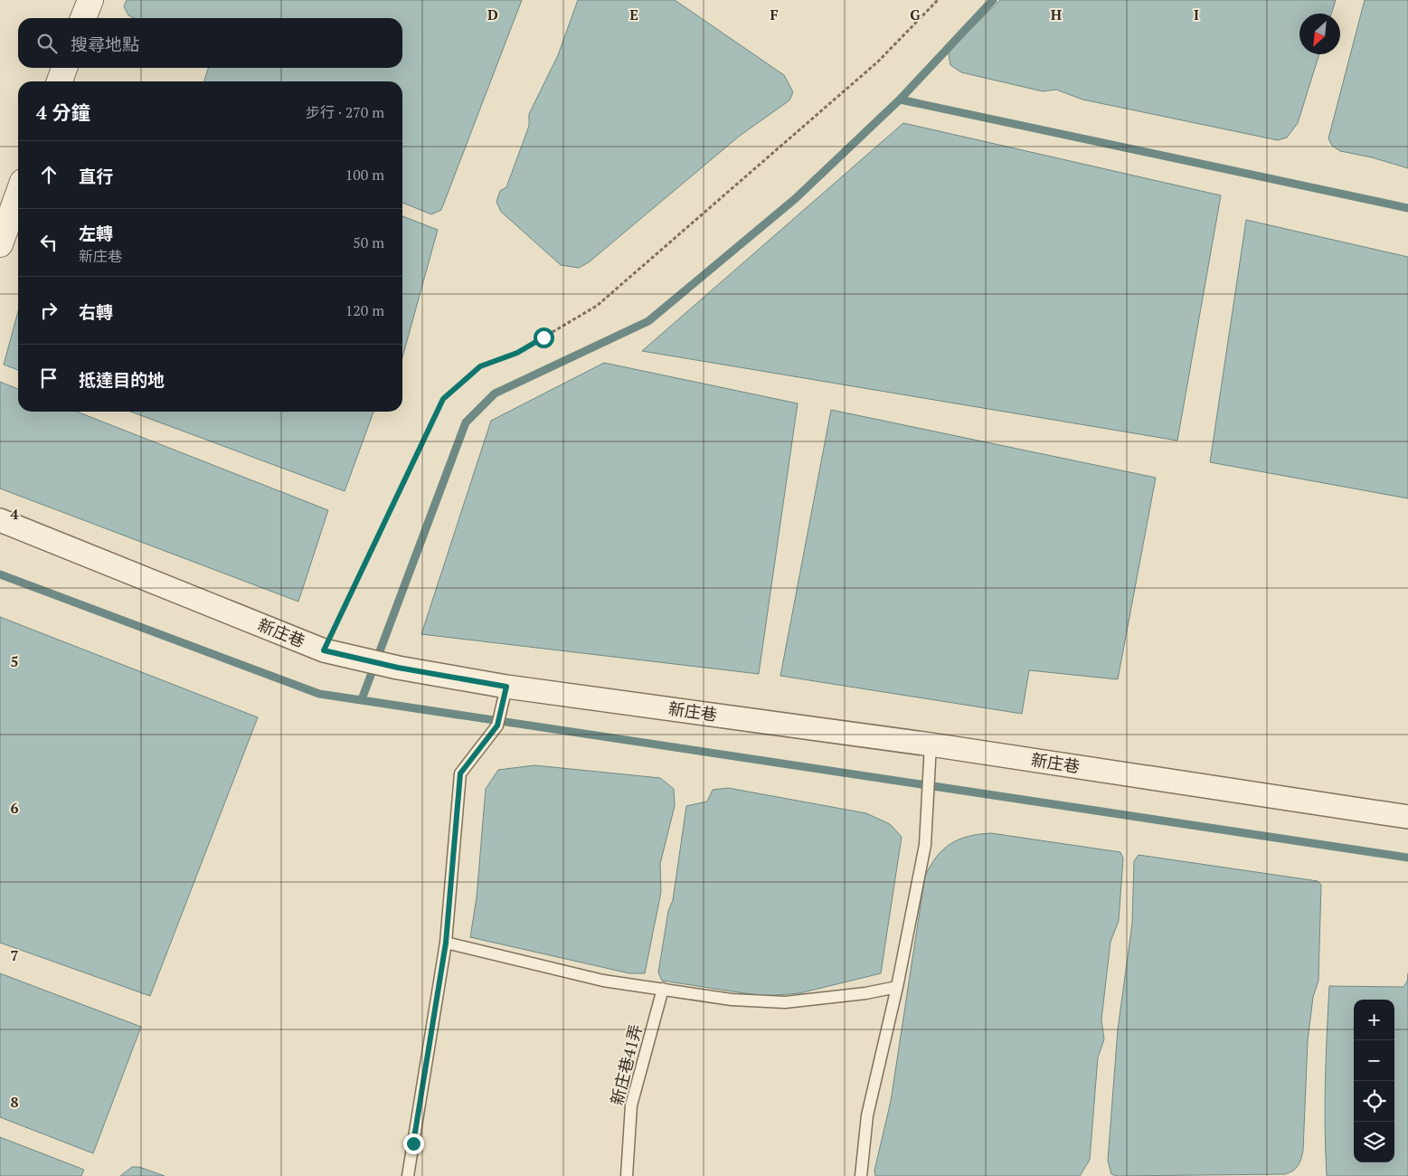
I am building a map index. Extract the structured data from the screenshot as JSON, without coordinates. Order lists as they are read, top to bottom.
{
  "streets": {
    "street": ["新庄巷"],
    "lane": ["新庄巷41弄"]
  },
  "north": "bottom left",
  "page": {
    "search": "搜尋地點",
    "heading": ["4 分鐘", "步行 · 270 m"],
    "list": [
      ["直行", "100 m"],
      ["左轉", "新庄巷", "50 m"],
      ["右轉", "120 m"],
      "抵達目的地"
    ],
    "map_buttons": ["+", "−"]
  },
  "grid": {
    "columns": [
      "D",
      "E",
      "F",
      "G",
      "H",
      "I"
    ],
    "rows": [
      "4",
      "5",
      "6",
      "7",
      "8"
    ]
  }
}
